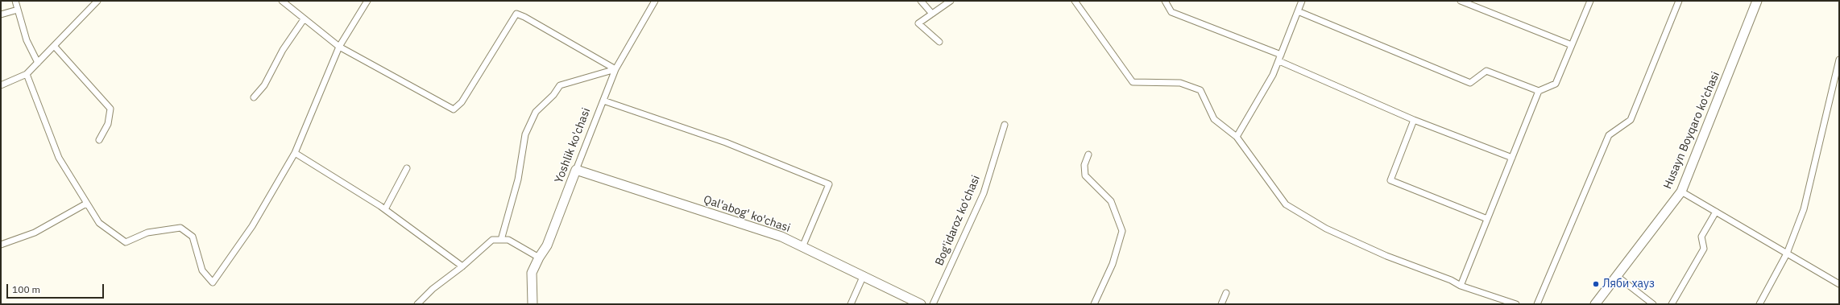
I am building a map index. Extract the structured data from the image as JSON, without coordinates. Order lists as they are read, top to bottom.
{
  "streets": {
    "street": [
      "Husayn Boyqaro ko'chasi",
      "Yoshlik ko'chasi",
      "Qal'abog' ko'chasi",
      "Bog'idaroz ko'chasi"
    ]
  },
  "crossings": [
    ["Yoshlik ko'chasi", "Qal'abog' ko'chasi"]
  ],
  "places": ["Ляби хауз"],
  "scale_bar": "100 m"
}
